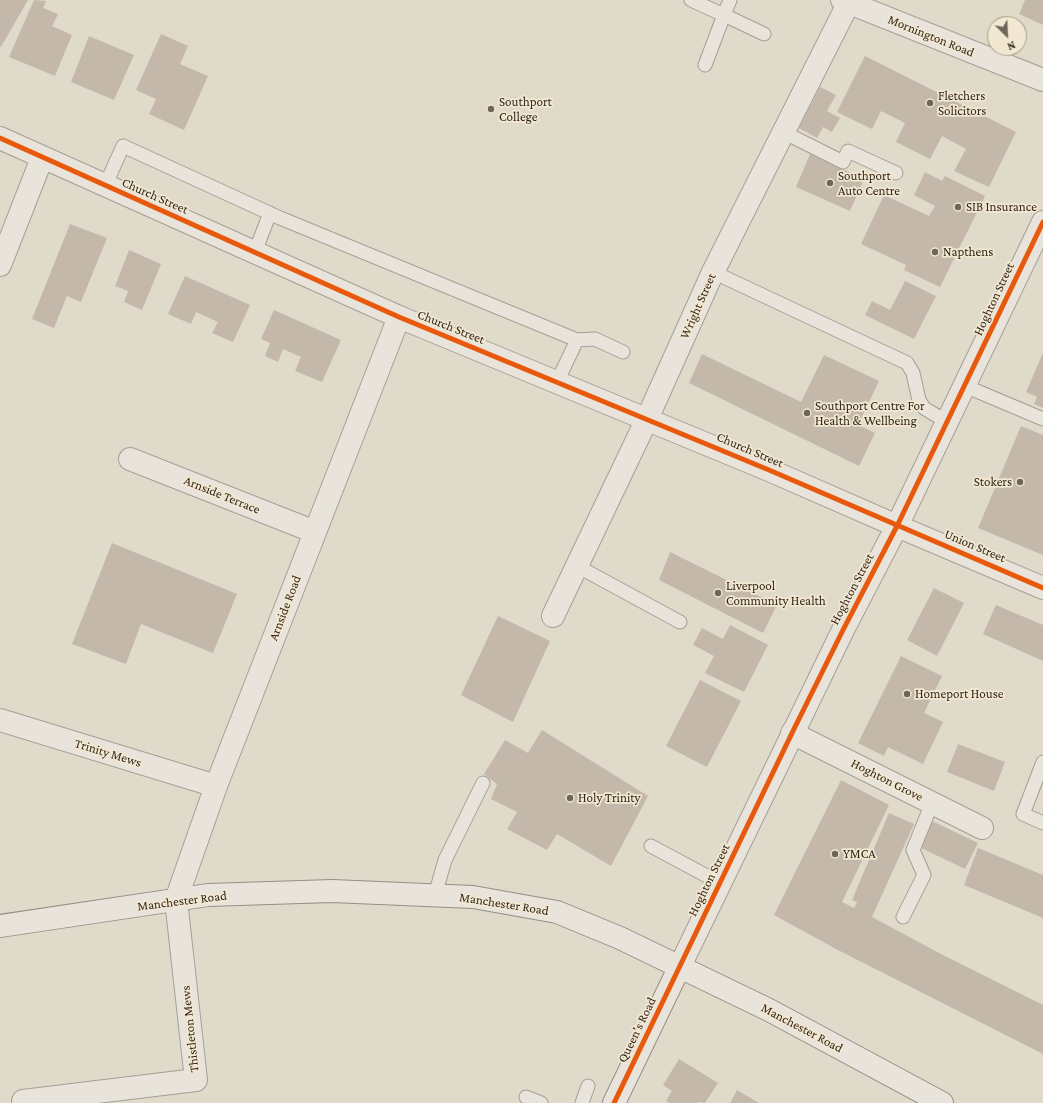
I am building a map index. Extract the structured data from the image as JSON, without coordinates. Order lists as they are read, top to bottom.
{
  "streets": {
    "street": [
      "Mornington Road",
      "Church Street",
      "Hoghton Street",
      "Wright Street",
      "Arnside Terrace",
      "Union Street",
      "Arnside Road",
      "Trinity Mews",
      "Hoghton Grove",
      "Manchester Road",
      "Thistleton Mews",
      "Queen's Road"
    ]
  },
  "crossings": [
    ["Mornington Road", "Wright Street"],
    ["Church Street", "Hoghton Street"],
    ["Church Street", "Wright Street"],
    ["Church Street", "Union Street"],
    ["Church Street", "Arnside Road"],
    ["Hoghton Street", "Union Street"],
    ["Hoghton Street", "Hoghton Grove"],
    ["Hoghton Street", "Manchester Road"],
    ["Hoghton Street", "Queen's Road"],
    ["Arnside Terrace", "Arnside Road"],
    ["Arnside Road", "Trinity Mews"],
    ["Arnside Road", "Manchester Road"],
    ["Arnside Road", "Thistleton Mews"],
    ["Manchester Road", "Thistleton Mews"],
    ["Manchester Road", "Queen's Road"]
  ],
  "places": [
    "Fletchers Solicitors",
    "Southport College",
    "Southport Auto Centre",
    "SIB Insurance",
    "Napthens",
    "Southport Centre For Health & Wellbeing",
    "Stokers",
    "Liverpool Community Health",
    "Homeport House",
    "Holy Trinity",
    "YMCA"
  ],
  "north": "bottom right"
}
